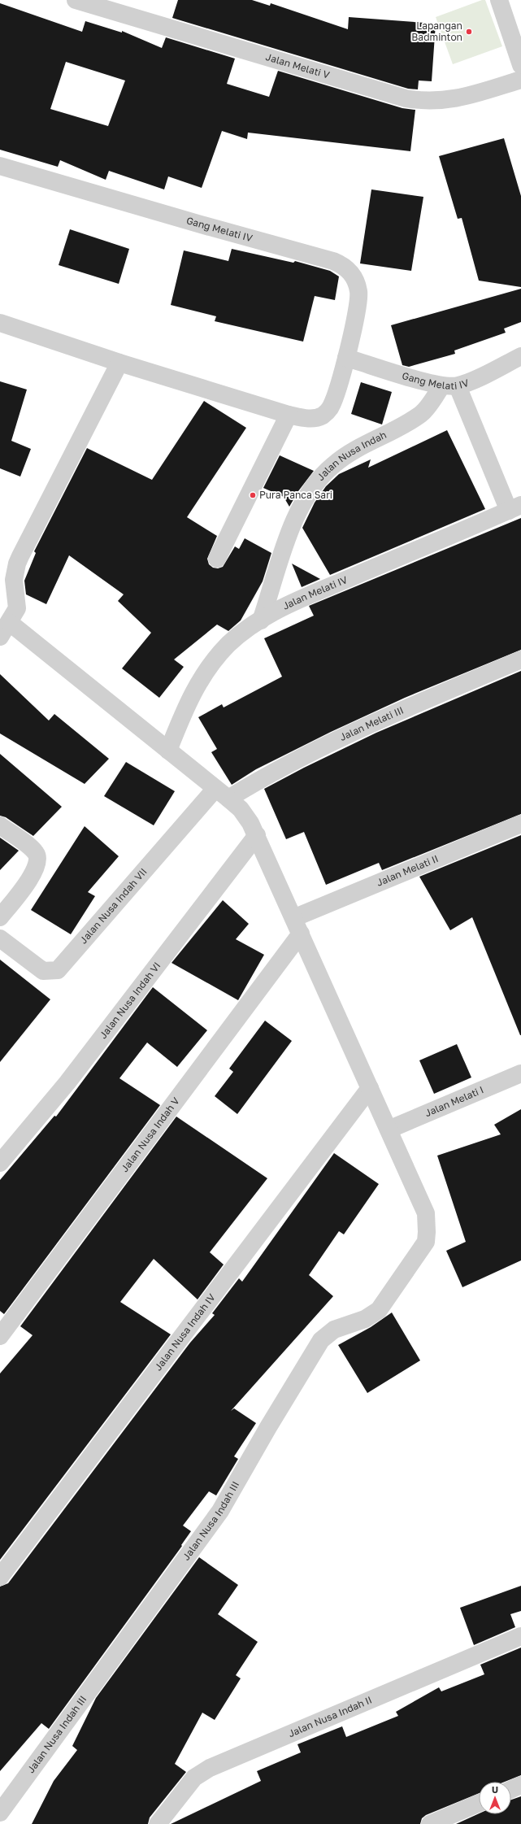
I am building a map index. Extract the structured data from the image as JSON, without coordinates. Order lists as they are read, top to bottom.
{
  "streets": {
    "street": [
      "Jalan Melati V",
      "Gang Melati IV",
      "Jalan Nusa Indah",
      "Jalan Melati IV",
      "Jalan Melati III",
      "Jalan Melati II",
      "Jalan Nusa Indah VII",
      "Jalan Nusa Indah VI",
      "Jalan Melati I",
      "Jalan Nusa Indah V",
      "Jalan Nusa Indah IV",
      "Jalan Nusa Indah III",
      "Jalan Nusa Indah II"
    ]
  },
  "crossings": [
    ["Gang Melati IV", "Jalan Nusa Indah"],
    ["Jalan Nusa Indah", "Jalan Melati IV"],
    ["Jalan Melati III", "Jalan Nusa Indah VII"],
    ["Jalan Melati II", "Jalan Nusa Indah V"],
    ["Jalan Melati I", "Jalan Nusa Indah III"]
  ],
  "places": ["Lapangan Badminton", "Pura Panca Sari"],
  "north": "top"
}
